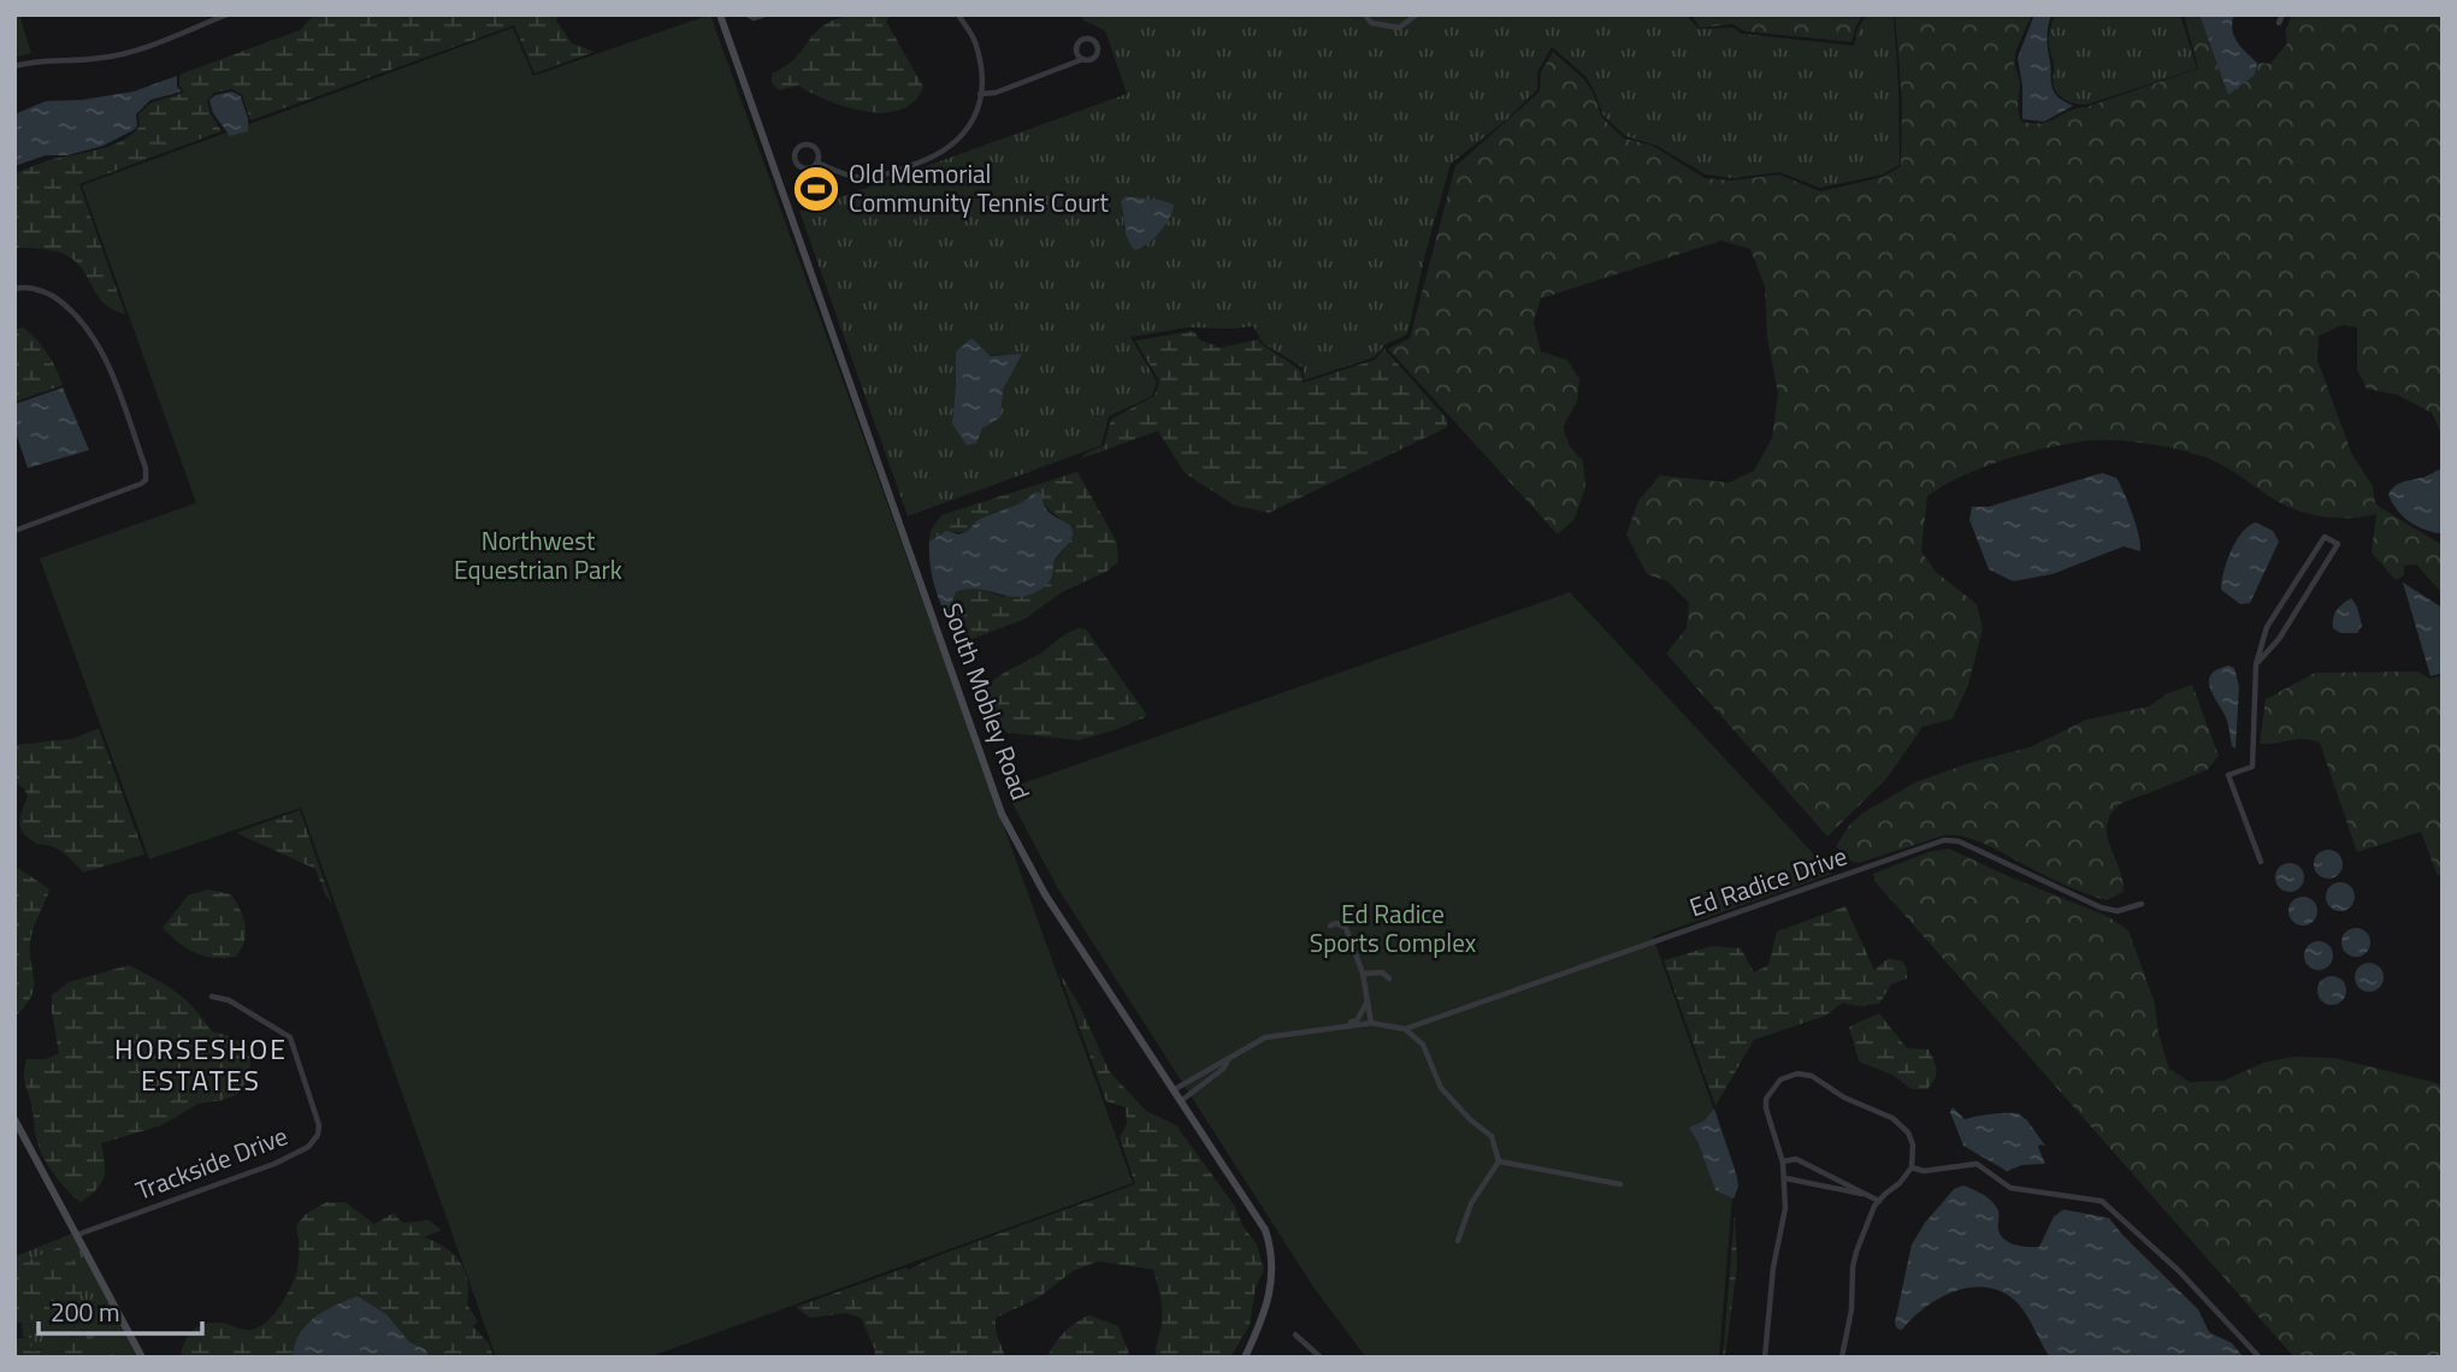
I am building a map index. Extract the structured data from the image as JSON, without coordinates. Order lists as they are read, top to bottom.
{
  "streets": {
    "street": ["South Mobley Road", "Ed Radice Drive", "Trackside Drive"]
  },
  "crossings": [
    ["South Mobley Road", "Ed Radice Drive"]
  ],
  "districts": ["HORSESHOE ESTATES"],
  "parks": ["Northwest Equestrian Park", "Ed Radice Sports Complex"],
  "places": {
    "sports": ["Old Memorial Community Tennis Court"]
  },
  "scale_bar": "200 m"
}
